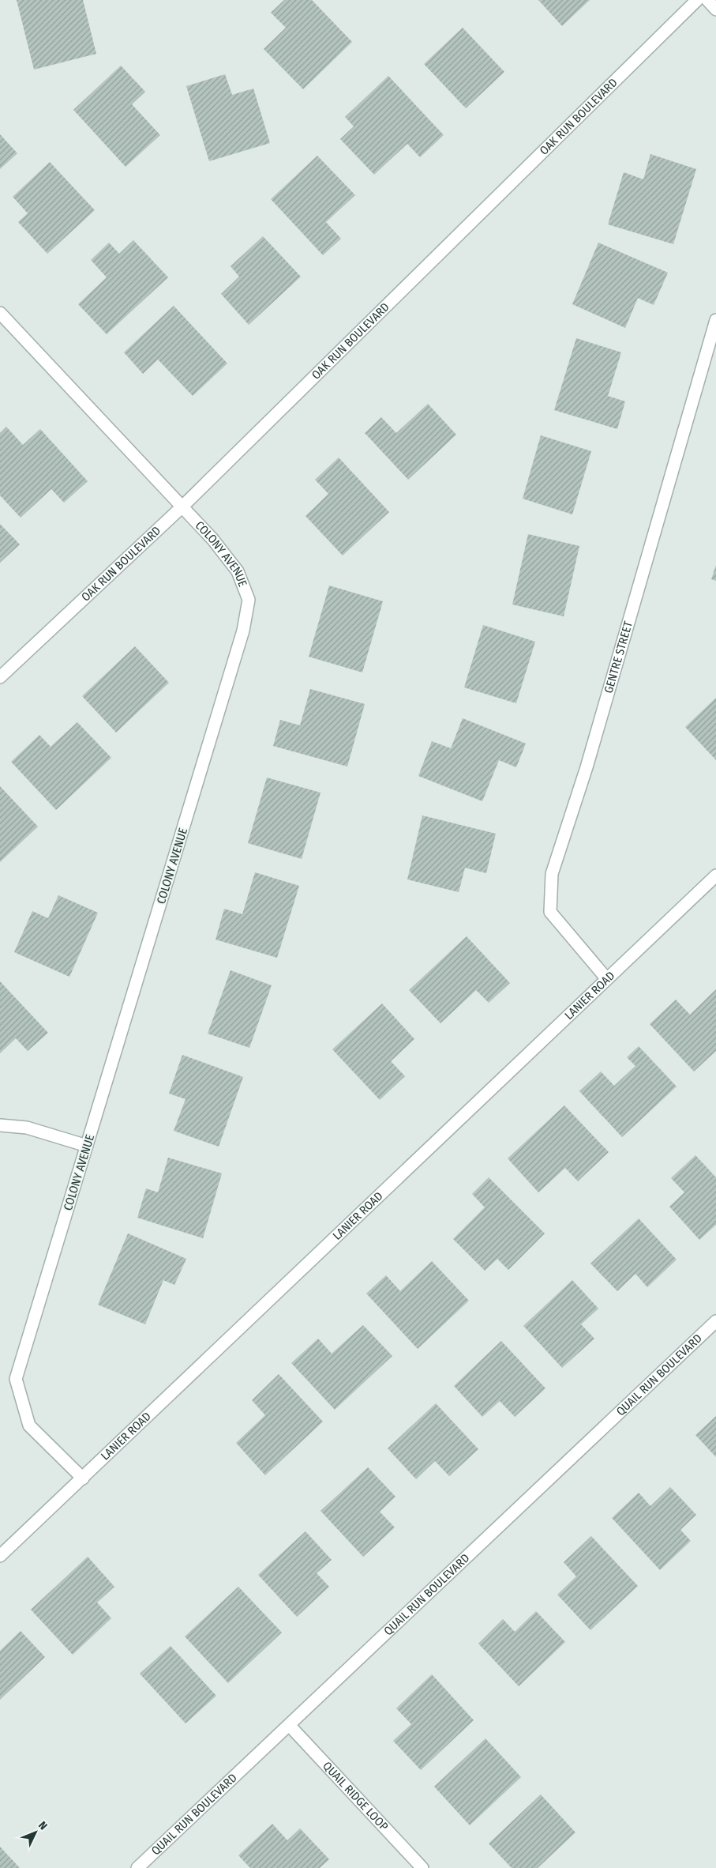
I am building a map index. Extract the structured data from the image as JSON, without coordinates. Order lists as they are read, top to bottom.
{
  "streets": {
    "street": [
      "OAK RUN BOULEVARD",
      "COLONY AVENUE",
      "GENTRE STREET",
      "LANIER ROAD",
      "QUAIL RUN BOULEVARD",
      "QUAIL RIDGE LOOP"
    ]
  },
  "crossings": [
    ["OAK RUN BOULEVARD", "COLONY AVENUE"],
    ["COLONY AVENUE", "LANIER ROAD"],
    ["GENTRE STREET", "LANIER ROAD"],
    ["QUAIL RUN BOULEVARD", "QUAIL RIDGE LOOP"]
  ],
  "north": "top right"
}
